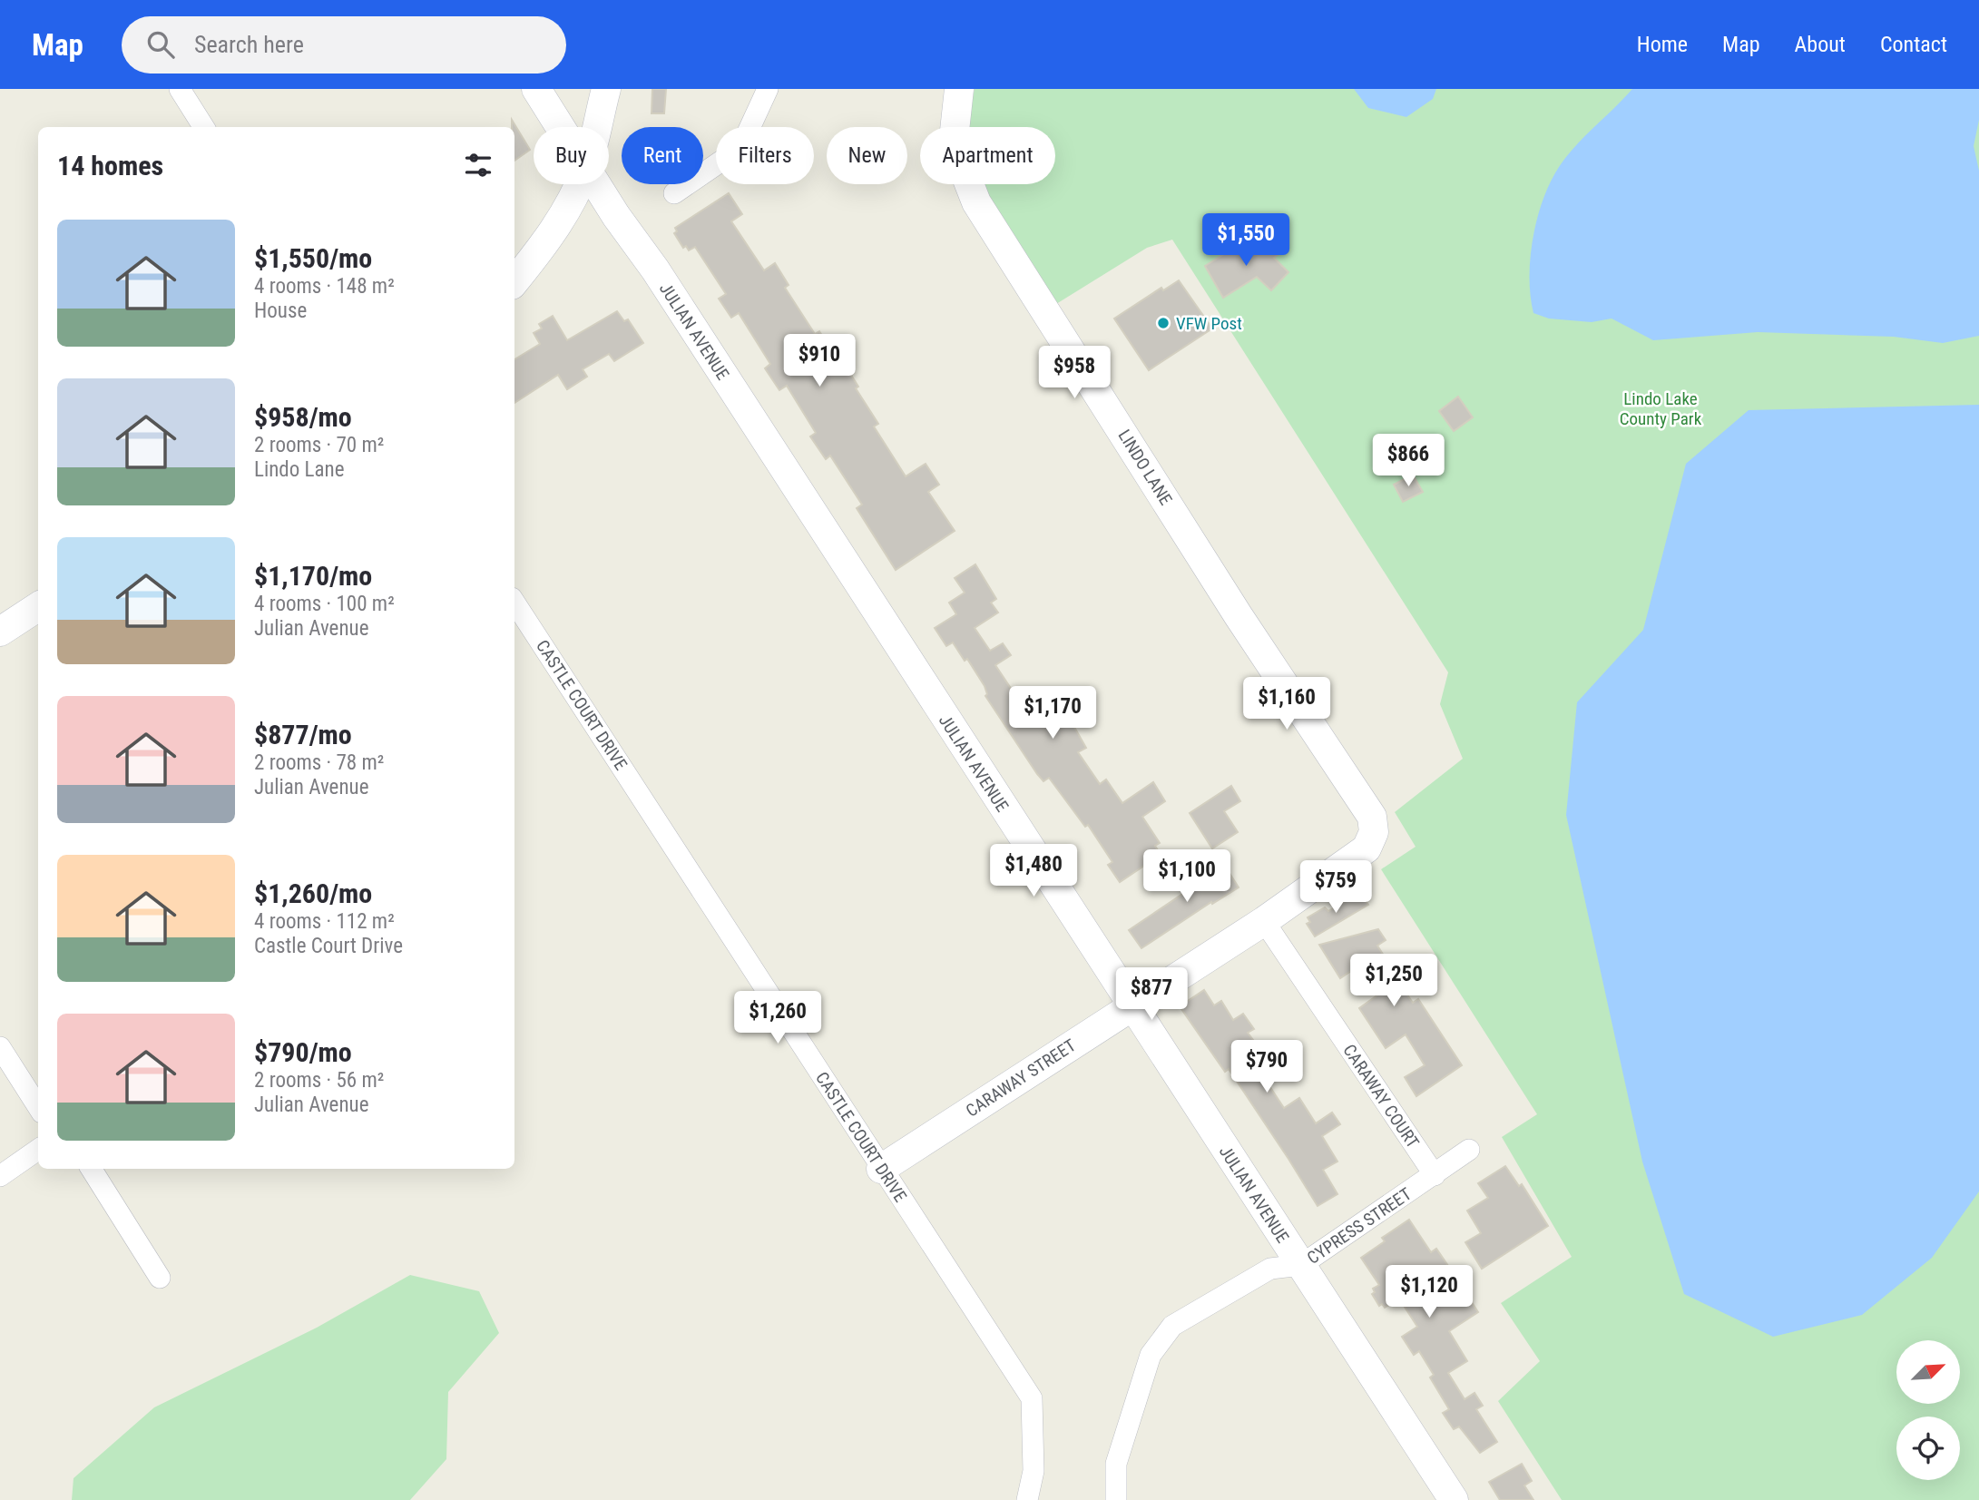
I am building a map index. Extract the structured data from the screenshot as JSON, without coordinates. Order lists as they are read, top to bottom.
{
  "streets": {
    "main road": ["JULIAN AVENUE", "LINDO LANE", "CARAWAY STREET"],
    "street": ["CASTLE COURT DRIVE", "CARAWAY COURT", "CYPRESS STREET"]
  },
  "crossings": [
    ["JULIAN AVENUE", "CARAWAY STREET"],
    ["JULIAN AVENUE", "CYPRESS STREET"],
    ["LINDO LANE", "CARAWAY STREET"],
    ["CASTLE COURT DRIVE", "CARAWAY STREET"],
    ["CARAWAY STREET", "CARAWAY COURT"],
    ["CARAWAY COURT", "CYPRESS STREET"]
  ],
  "parks": ["Lindo Lake County Park"],
  "places": ["VFW Post"],
  "north": "top right",
  "page": {
    "header": "Map",
    "search": "Search here",
    "nav": [
      "Home",
      "Map",
      "About",
      "Contact"
    ],
    "chip": [
      "Buy",
      "Rent",
      "Filters",
      "New",
      "Apartment"
    ],
    "heading": "14 homes",
    "list": [
      {
        "name": "$1,550/mo",
        "note": "4 rooms · 148 m² · House"
      },
      {
        "name": "$958/mo",
        "note": "2 rooms · 70 m² · Lindo Lane"
      },
      {
        "name": "$1,170/mo",
        "note": "4 rooms · 100 m² · Julian Avenue"
      },
      {
        "name": "$877/mo",
        "note": "2 rooms · 78 m² · Julian Avenue"
      },
      {
        "name": "$1,260/mo",
        "note": "4 rooms · 112 m² · Castle Court Drive"
      },
      {
        "name": "$790/mo",
        "note": "2 rooms · 56 m² · Julian Avenue"
      }
    ],
    "price": [
      "$1,550",
      "$910",
      "$958",
      "$866",
      "$1,160",
      "$1,170",
      "$1,480",
      "$1,100",
      "$759",
      "$1,250",
      "$877",
      "$1,260",
      "$790",
      "$1,120"
    ]
  }
}
